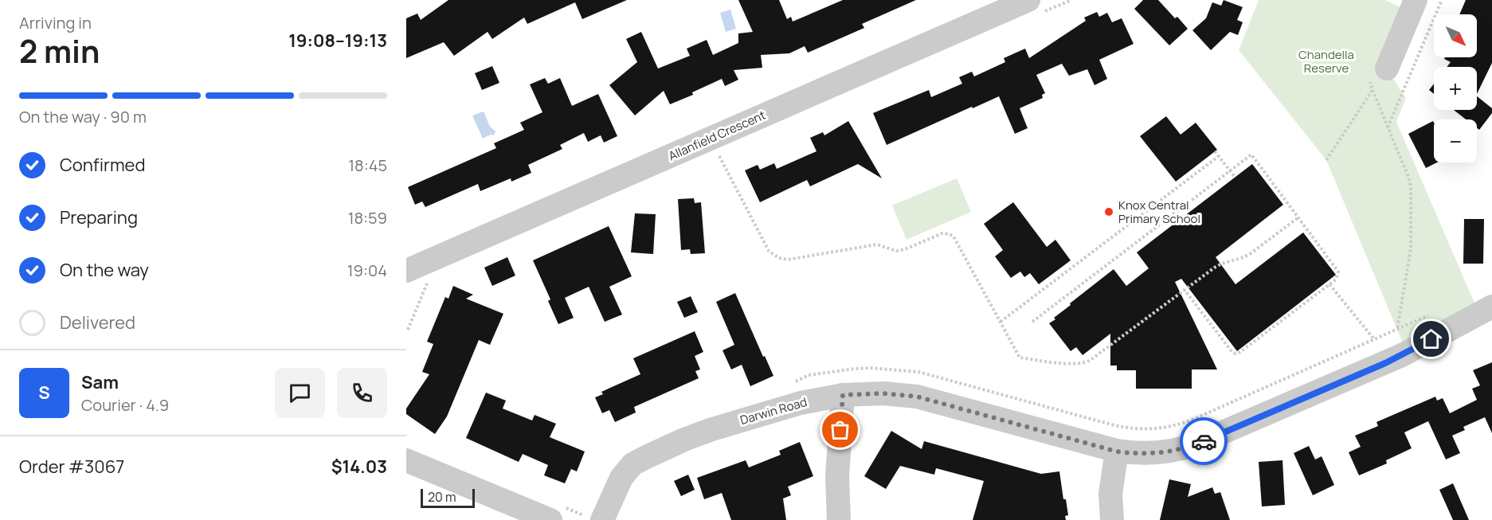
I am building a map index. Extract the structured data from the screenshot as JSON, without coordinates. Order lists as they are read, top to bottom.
{
  "streets": {
    "street": ["Allanfield Crescent", "Darwin Road"]
  },
  "parks": ["Chandella Reserve"],
  "places": ["Knox Central Primary School"],
  "scale_bar": "20 m",
  "north": "bottom right",
  "page": {
    "heading": ["2 min", "Arriving in", "19:08–19:13"],
    "panel": [
      "Sam",
      "Courier · 4.9",
      "Order #3067",
      "$14.03"
    ],
    "map_buttons": ["+", "−"],
    "bar": "On the way · 90 m",
    "list": [
      ["Confirmed", "18:45"],
      ["Preparing", "18:59"],
      ["On the way", "19:04"],
      "Delivered"
    ],
    "round": "S",
    "scale": "20 m"
  }
}
